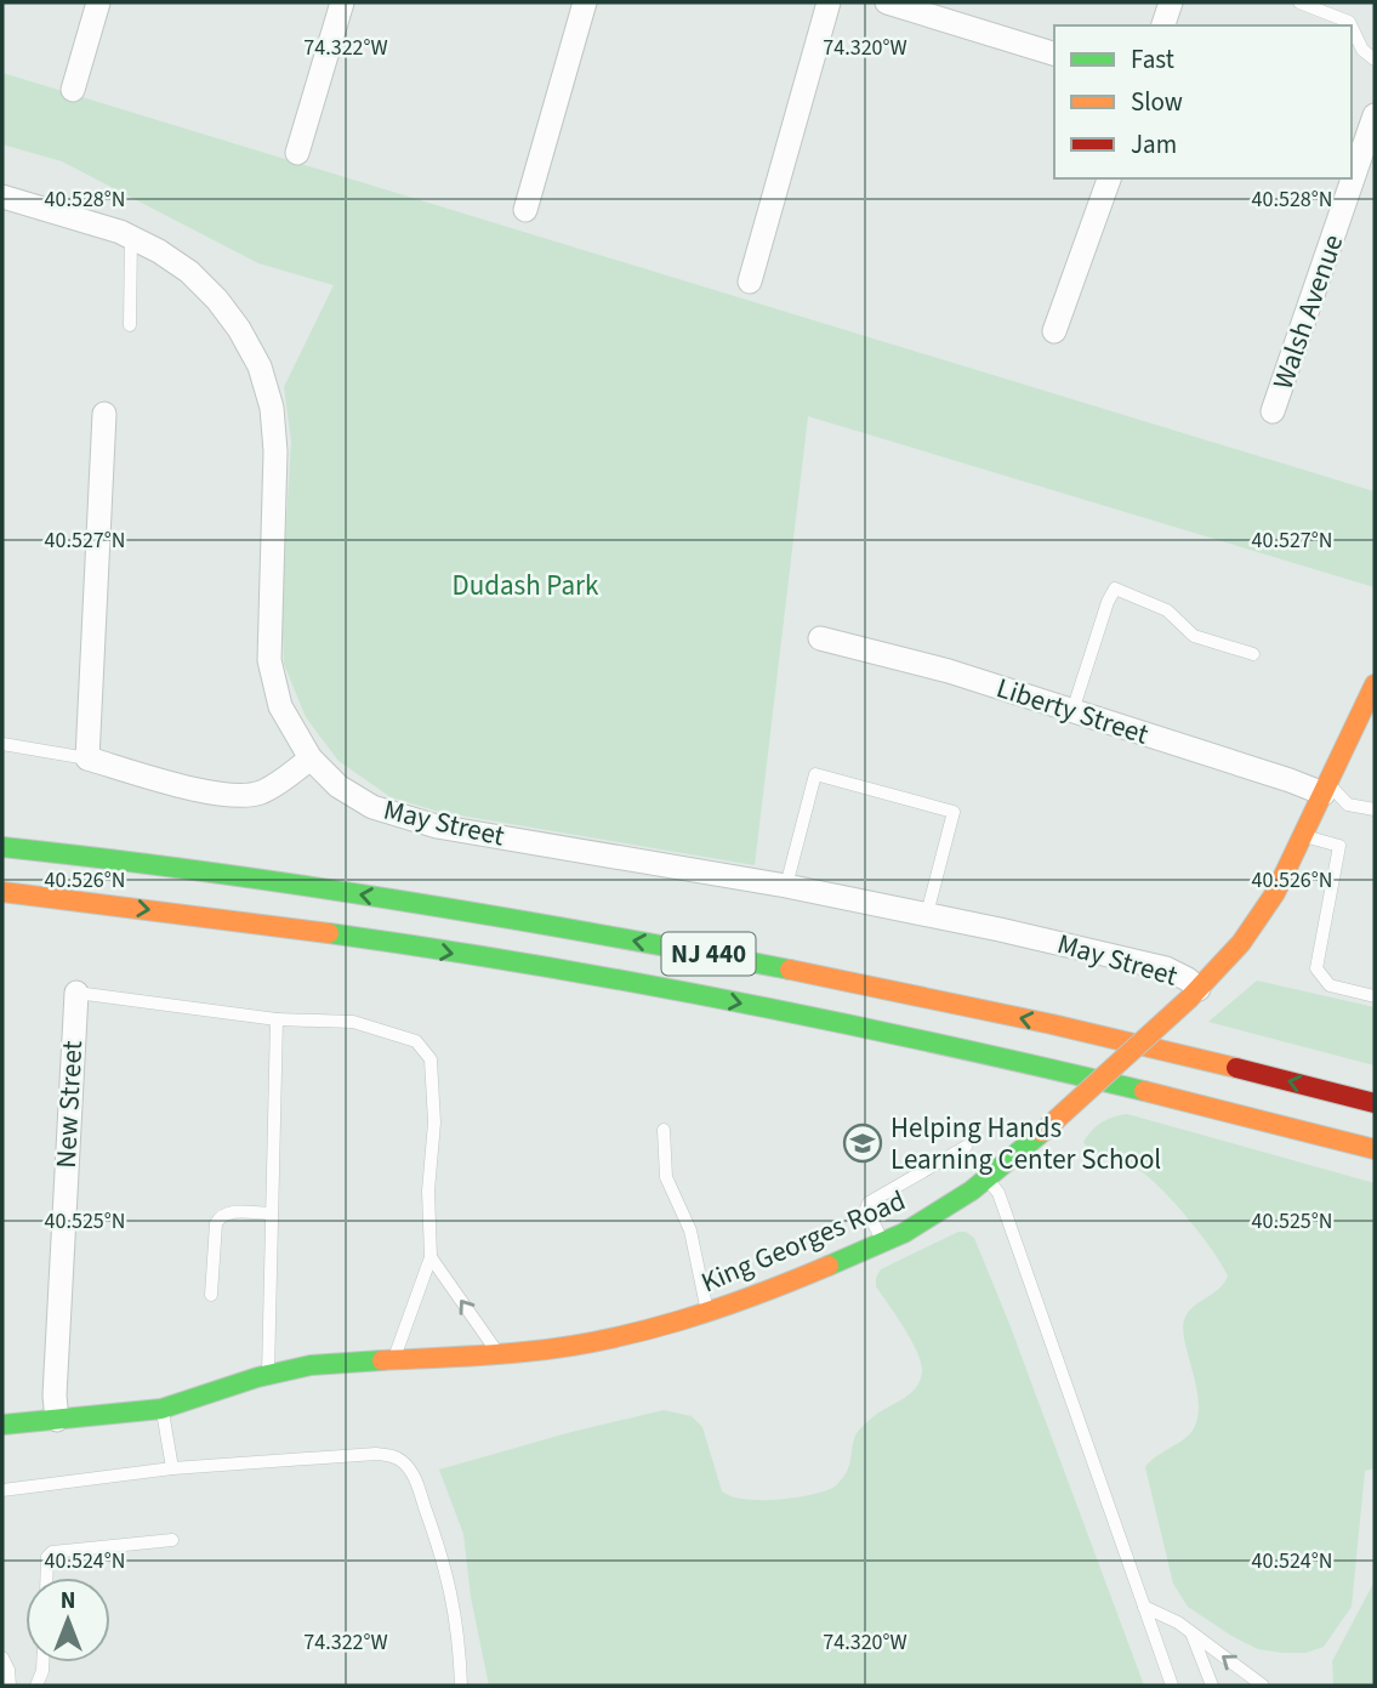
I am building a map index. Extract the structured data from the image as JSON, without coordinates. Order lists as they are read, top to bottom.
{
  "streets": {
    "main road": ["NJ 440", "King Georges Road"],
    "street": [
      "Walsh Avenue",
      "Liberty Street",
      "May Street",
      "New Street"
    ]
  },
  "crossings": [
    ["Liberty Street", "King Georges Road"],
    ["May Street", "King Georges Road"],
    ["New Street", "King Georges Road"]
  ],
  "parks": ["Dudash Park"],
  "places": {
    "school or university": ["Helping Hands Learning Center School"]
  },
  "legend": ["Fast", "Slow", "Jam"],
  "north": "top",
  "coordinates": [
    "74.322°W",
    "74.320°W",
    "40.528°N",
    "40.527°N",
    "40.526°N",
    "40.525°N",
    "40.524°N"
  ]
}
